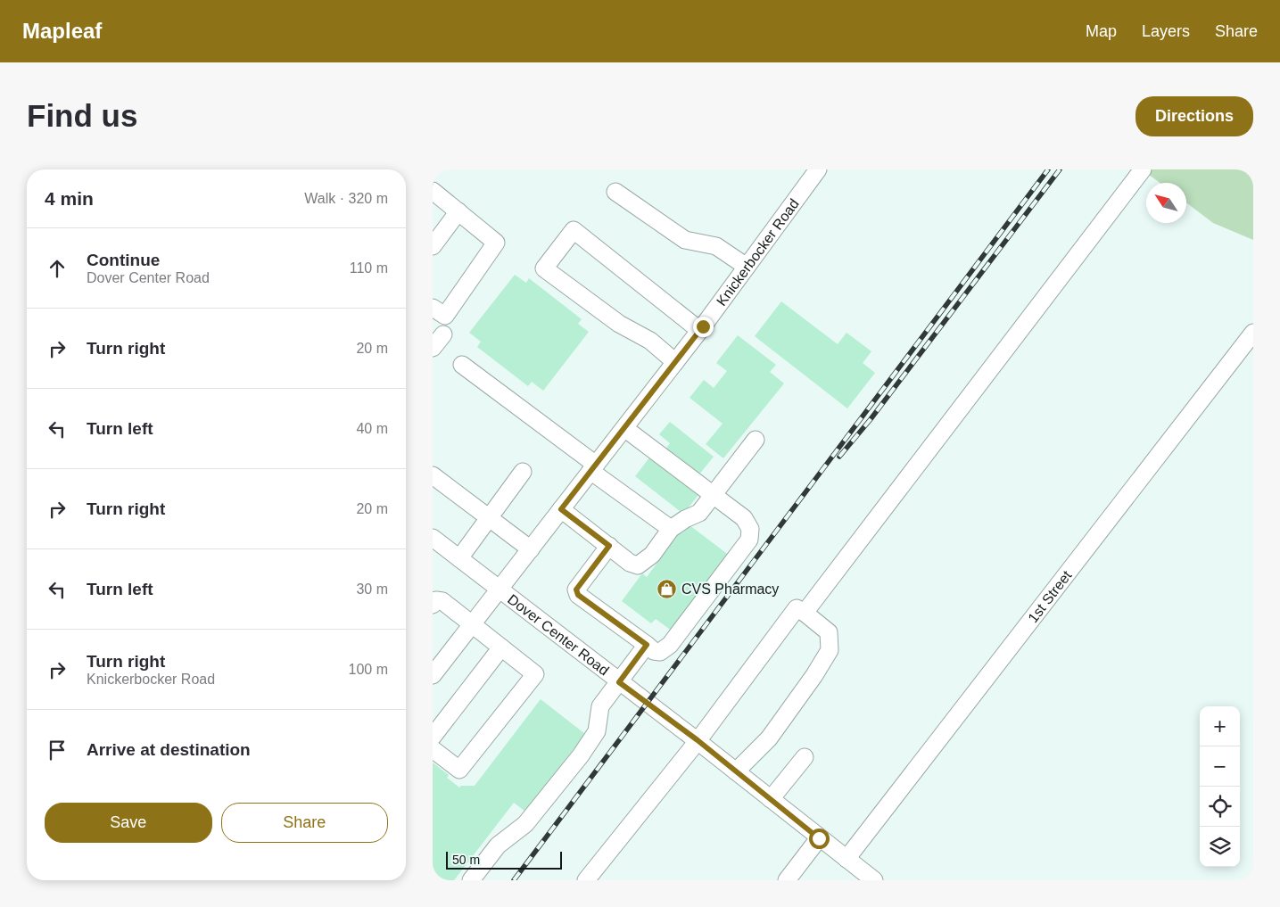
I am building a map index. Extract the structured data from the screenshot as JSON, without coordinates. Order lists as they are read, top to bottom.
{
  "streets": {
    "street": ["Knickerbocker Road", "1st Street", "Dover Center Road"]
  },
  "crossings": [
    ["Knickerbocker Road", "Dover Center Road"],
    ["1st Street", "Dover Center Road"]
  ],
  "places": {
    "shop": ["CVS Pharmacy"]
  },
  "scale_bar": "50 m",
  "north": "top left",
  "page": {
    "header": "Mapleaf",
    "nav": ["Map", "Layers", "Share"],
    "buttons": [
      "Directions",
      ["Save", "Share"]
    ],
    "title": "Find us",
    "heading": ["4 min", "Walk · 320 m"],
    "list": [
      ["Continue", "Dover Center Road", "110 m"],
      ["Turn right", "20 m"],
      ["Turn left", "40 m"],
      ["Turn right", "20 m"],
      ["Turn left", "30 m"],
      ["Turn right", "Knickerbocker Road", "100 m"],
      "Arrive at destination"
    ],
    "map_buttons": ["+", "−"],
    "scale": "50 m"
  }
}
